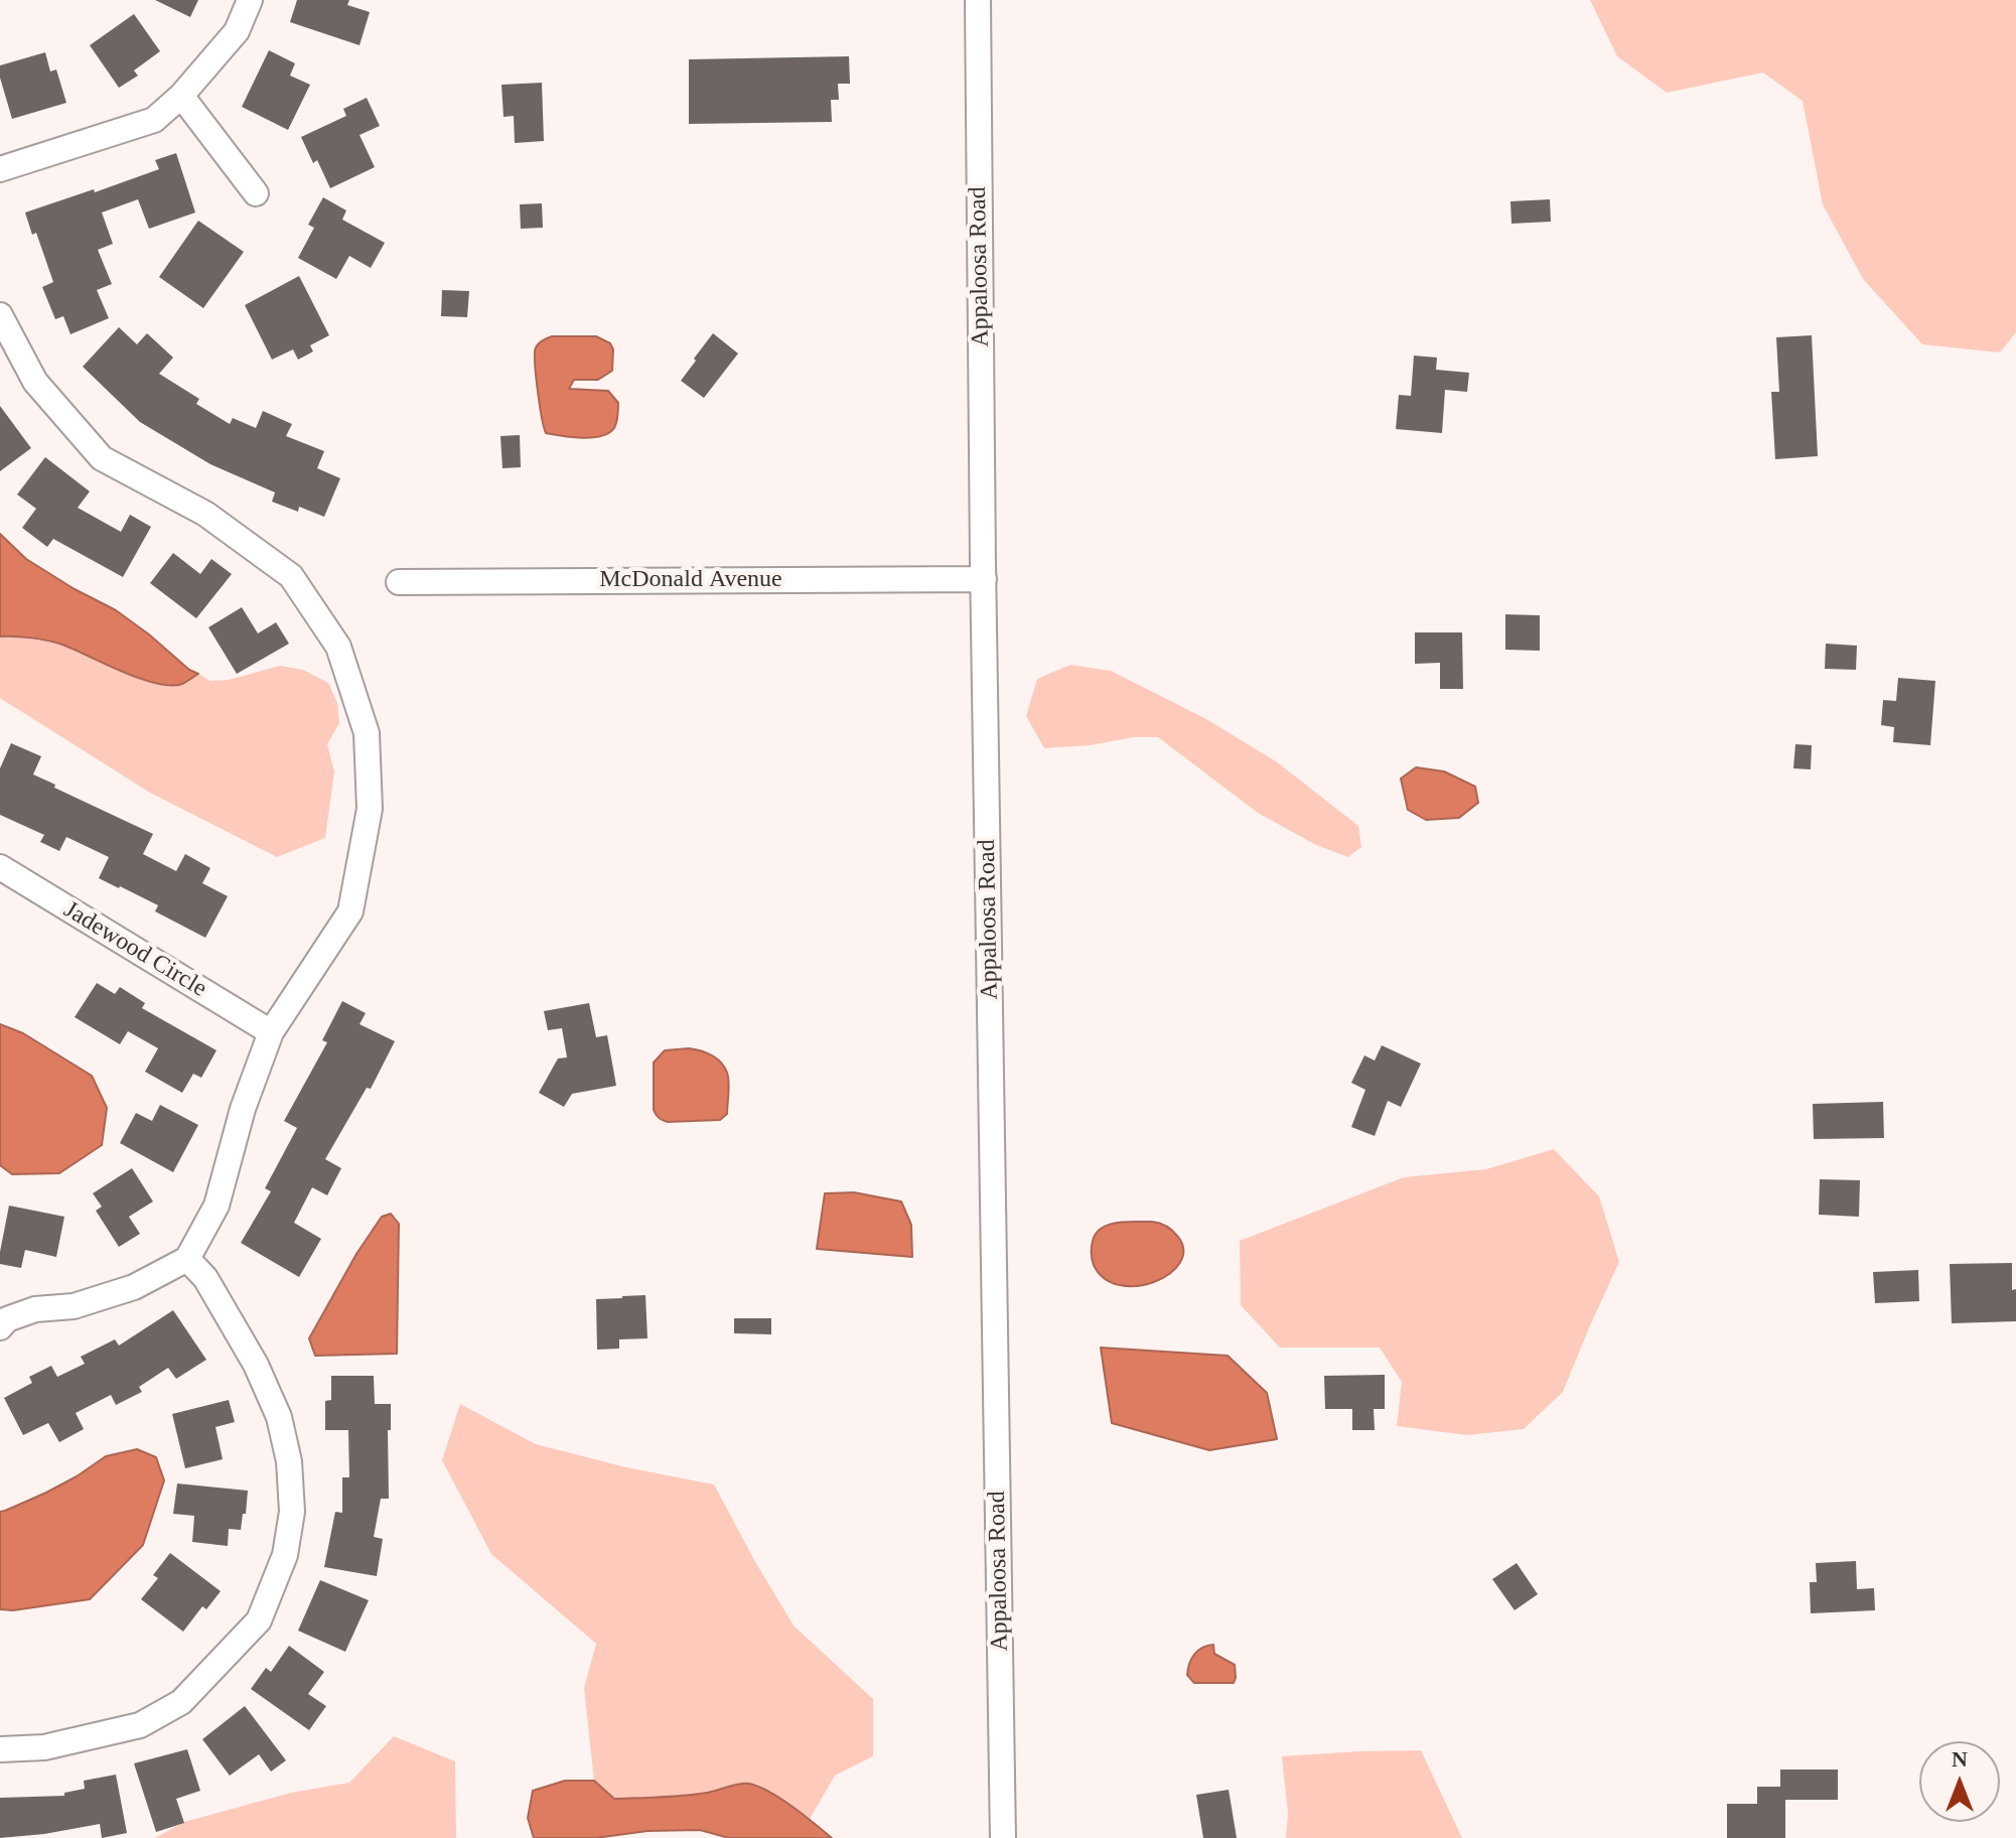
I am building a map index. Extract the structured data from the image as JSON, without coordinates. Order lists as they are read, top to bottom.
{
  "streets": {
    "street": ["Appaloosa Road", "McDonald Avenue", "Jadewood Circle"]
  },
  "crossings": [
    ["Appaloosa Road", "McDonald Avenue"]
  ],
  "north": "top"
}
